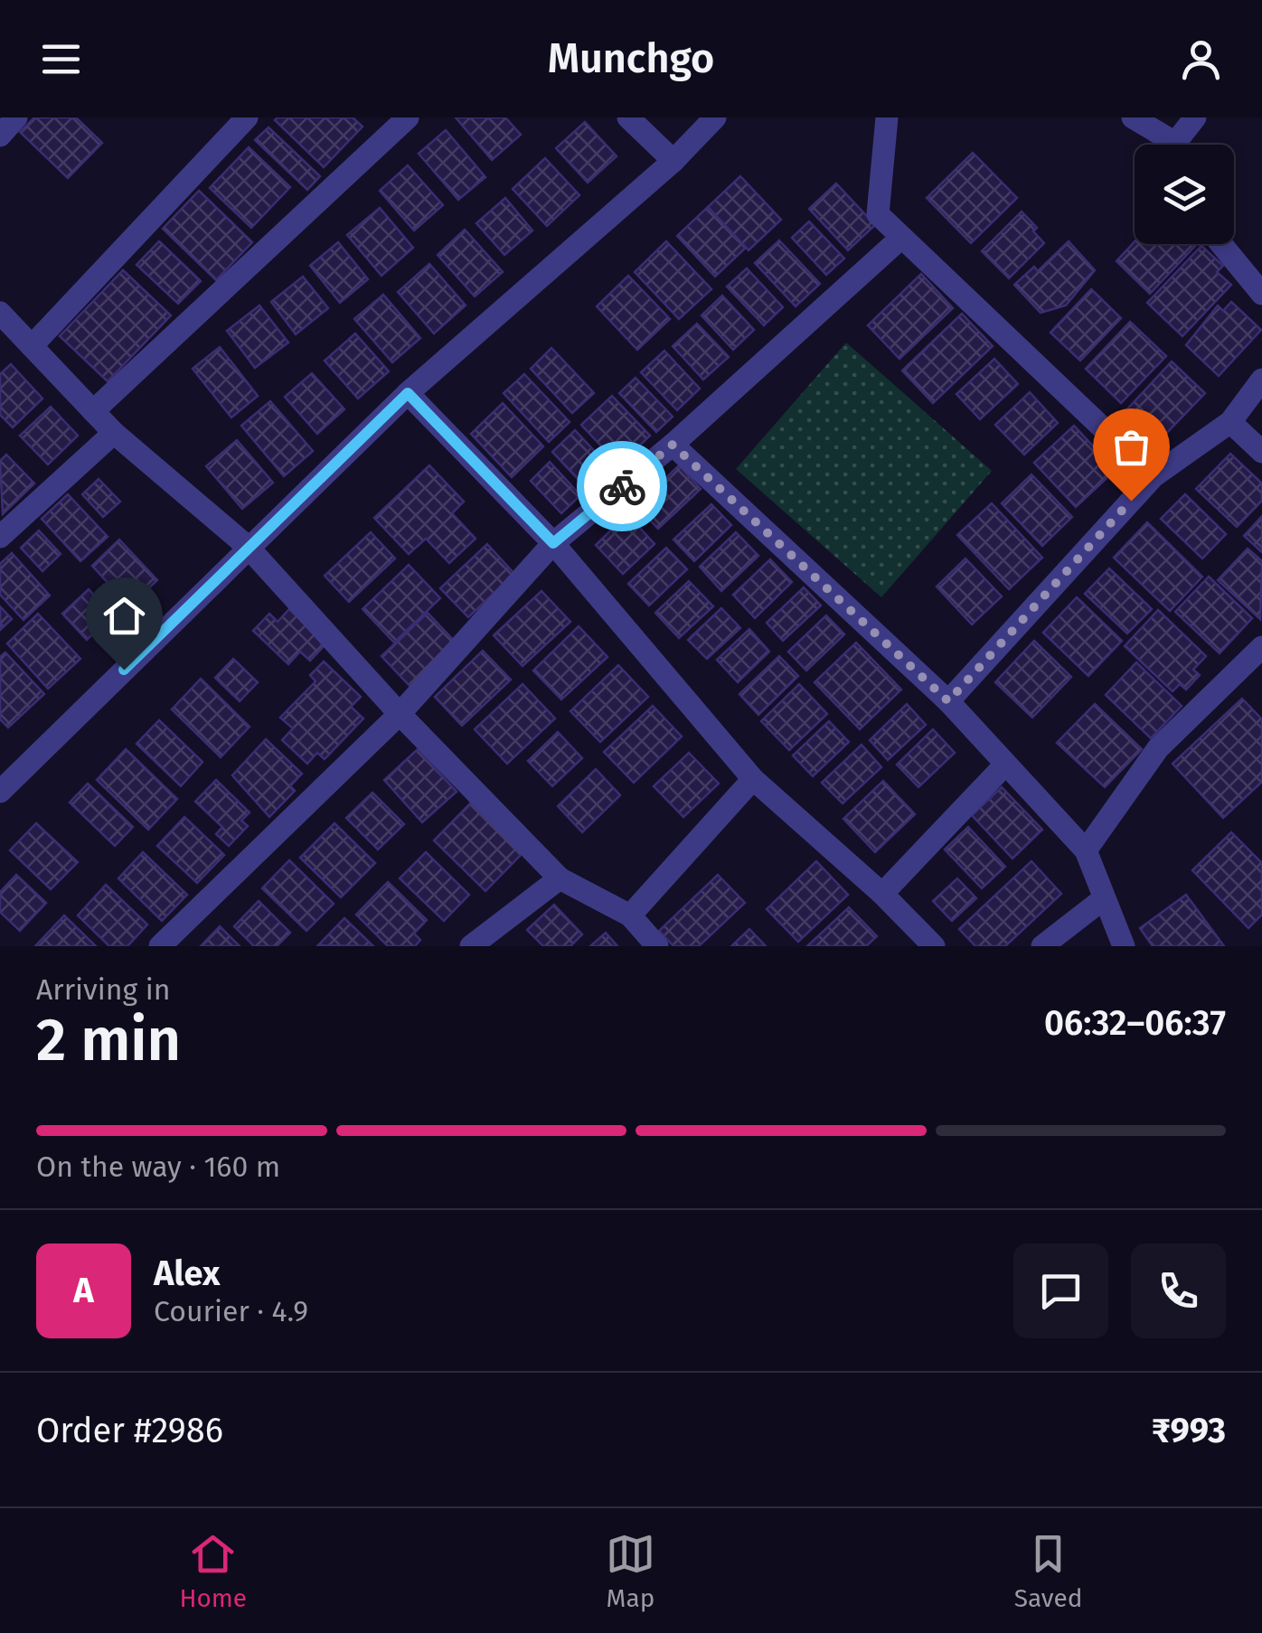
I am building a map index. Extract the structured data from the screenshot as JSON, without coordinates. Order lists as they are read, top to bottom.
{
  "page": {
    "header": "Munchgo",
    "heading": ["2 min", "Arriving in", "06:32–06:37"],
    "panel": [
      "Alex",
      "Courier · 4.9",
      "Order #2986",
      "₹993"
    ],
    "bar": "On the way · 160 m",
    "round": "A",
    "tabs": ["Home", "Map", "Saved"]
  }
}
